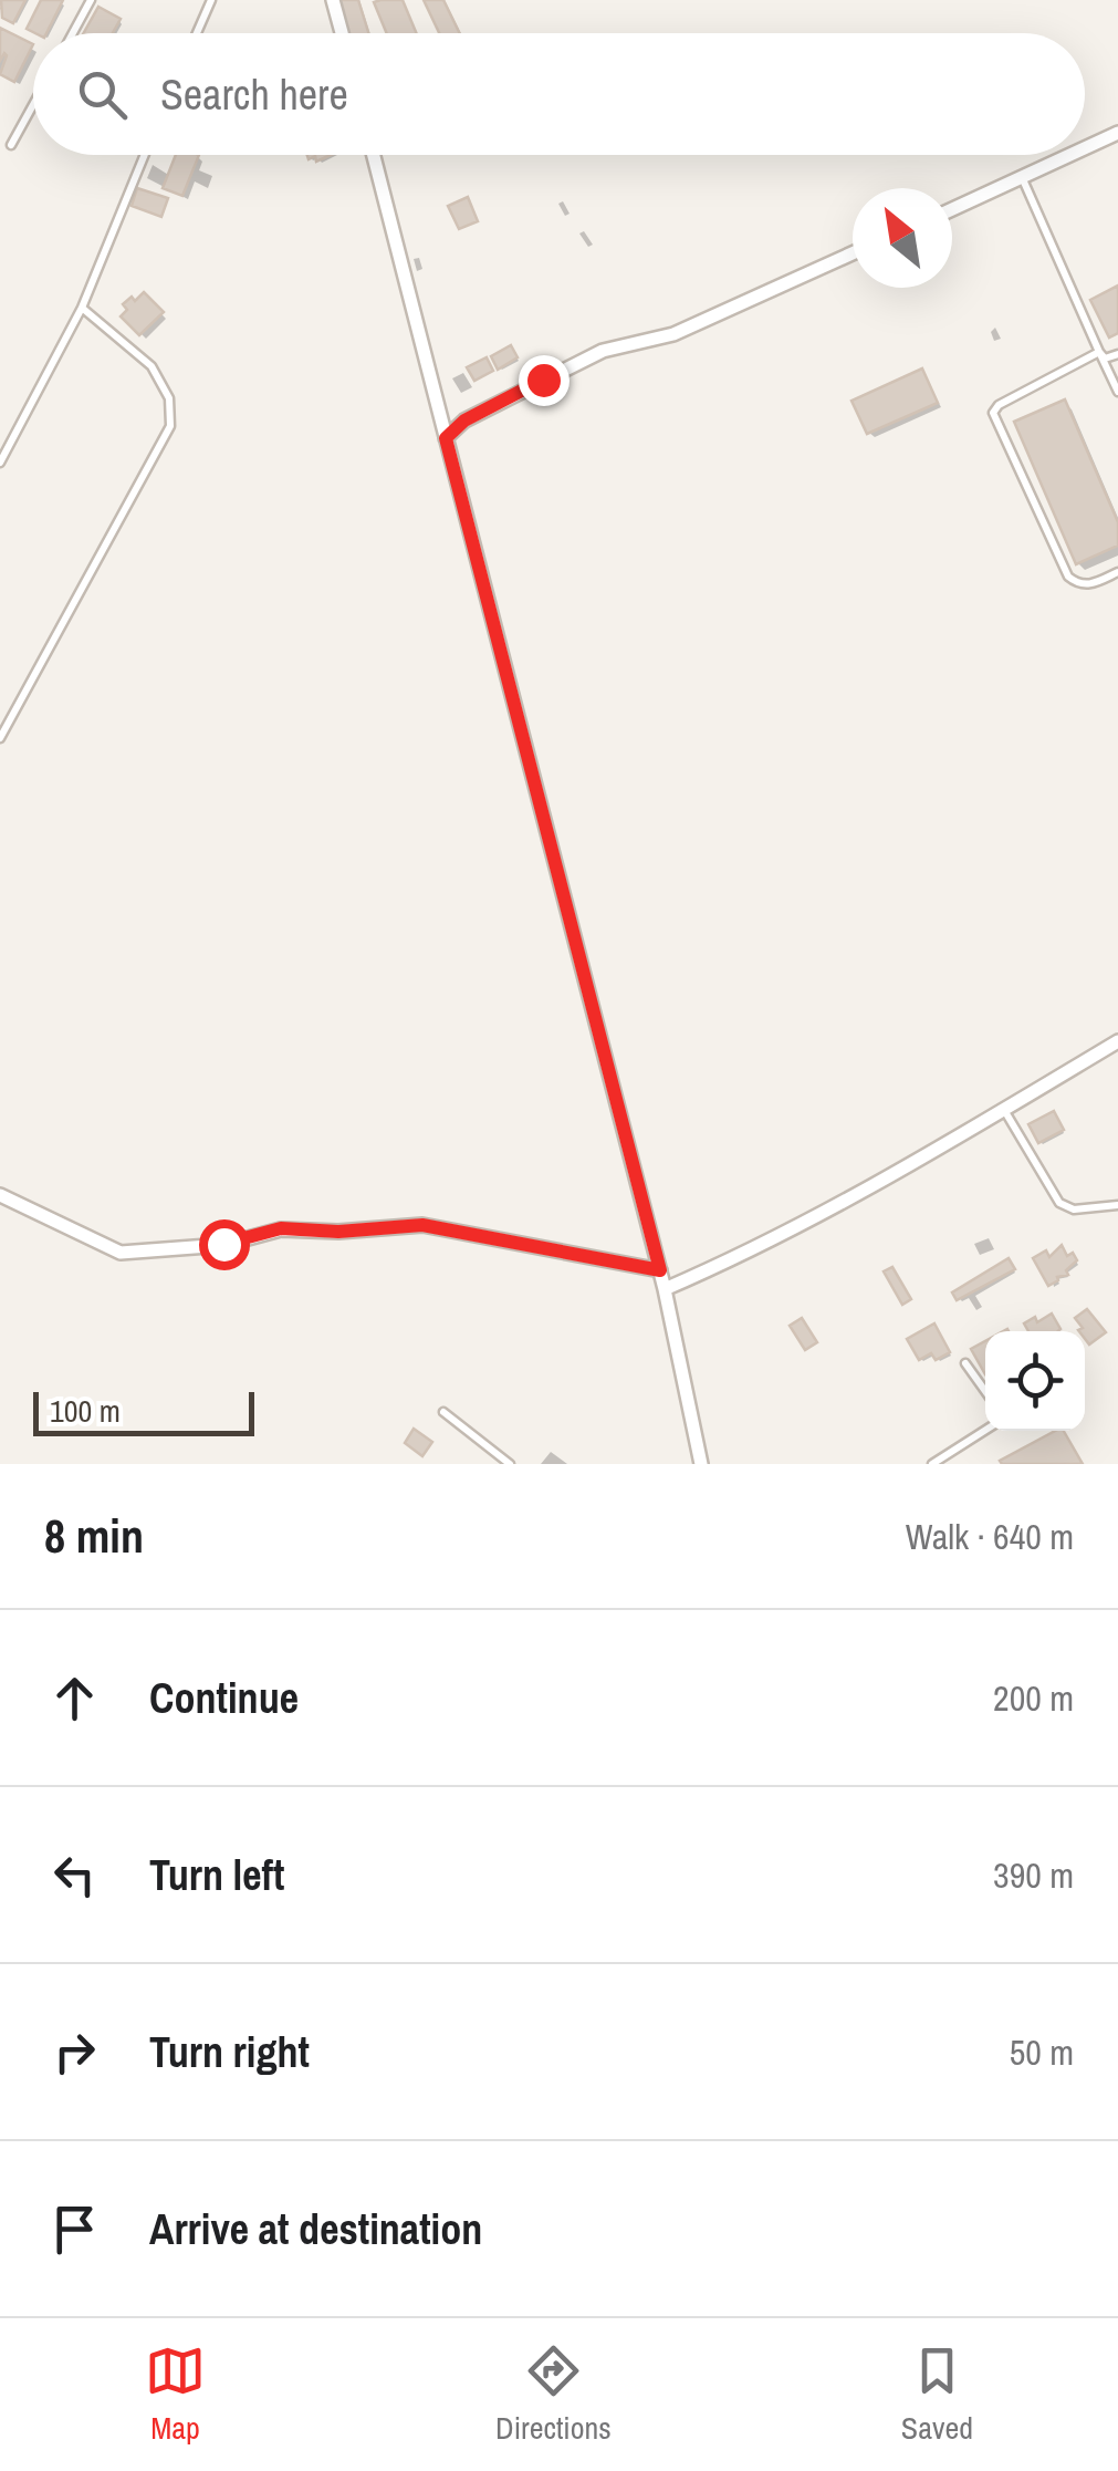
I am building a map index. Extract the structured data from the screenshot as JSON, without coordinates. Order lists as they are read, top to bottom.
{
  "scale_bar": "100 m",
  "north": "top left",
  "page": {
    "search": "Search here",
    "scale": "100 m",
    "heading": ["8 min", "Walk · 640 m"],
    "list": [
      ["Continue", "200 m"],
      ["Turn left", "390 m"],
      ["Turn right", "50 m"],
      "Arrive at destination"
    ],
    "nav": ["Map", "Directions", "Saved"]
  }
}
